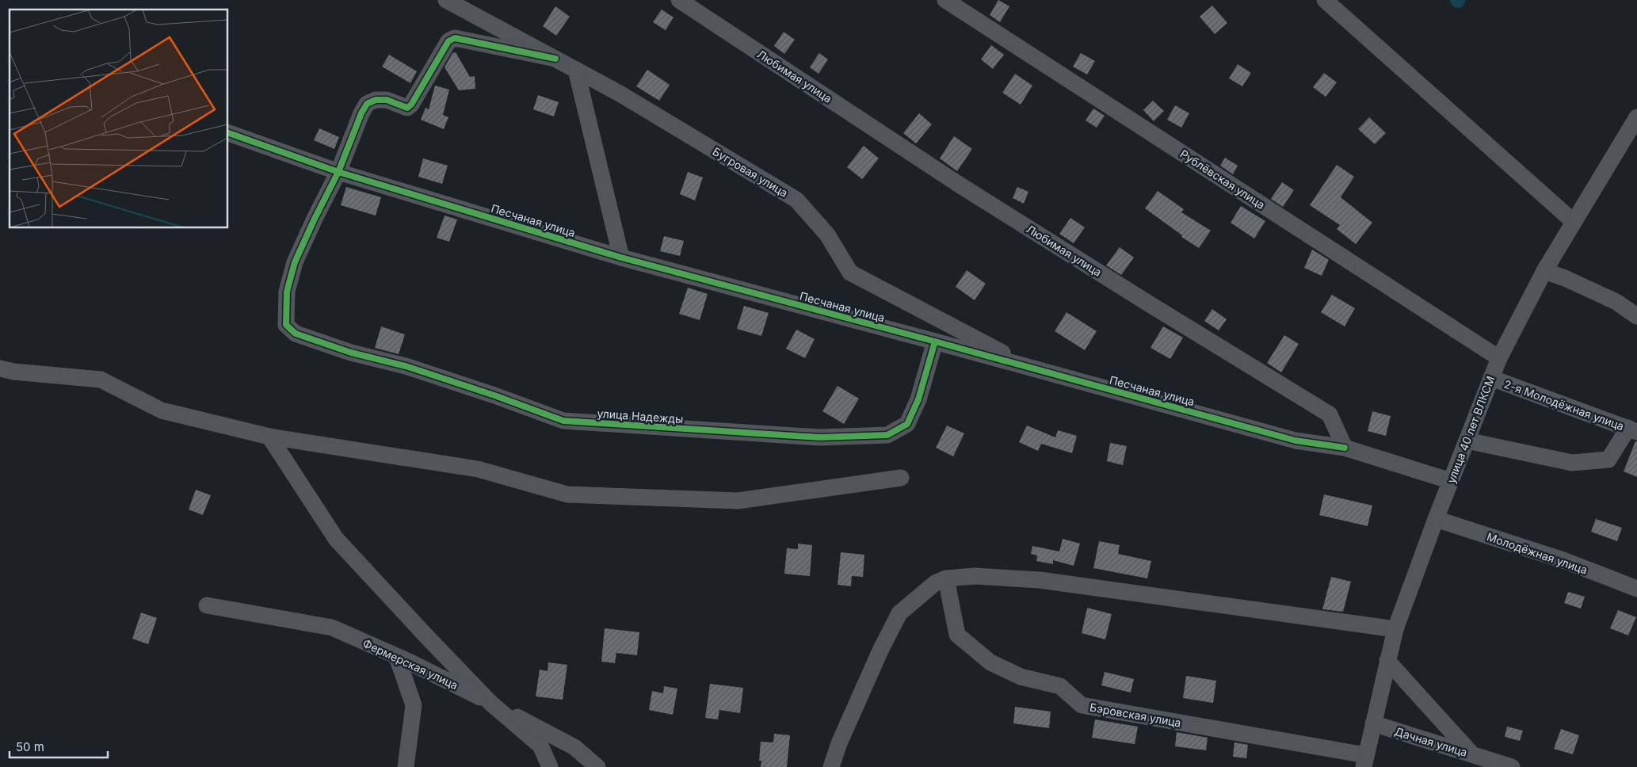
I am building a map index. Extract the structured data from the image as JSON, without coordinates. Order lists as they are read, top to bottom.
{
  "streets": {
    "street": [
      "Любимая улица",
      "Бугровая улица",
      "Рублёвская улица",
      "Песчаная улица",
      "2-я Молодёжная улица",
      "улица Надежды",
      "улица 40 лет ВЛКСМ",
      "Молодёжная улица",
      "Фермерская улица",
      "Бэровская улица",
      "Дачная улица"
    ]
  },
  "crossings": [
    ["Любимая улица", "Песчаная улица"],
    ["Бугровая улица", "Песчаная улица"],
    ["Рублёвская улица", "улица 40 лет ВЛКСМ"],
    ["Песчаная улица", "улица Надежды"],
    ["2-я Молодёжная улица", "улица 40 лет ВЛКСМ"],
    ["улица 40 лет ВЛКСМ", "Молодёжная улица"],
    ["улица 40 лет ВЛКСМ", "Бэровская улица"],
    ["улица 40 лет ВЛКСМ", "Дачная улица"]
  ],
  "scale_bar": "50 m"
}
